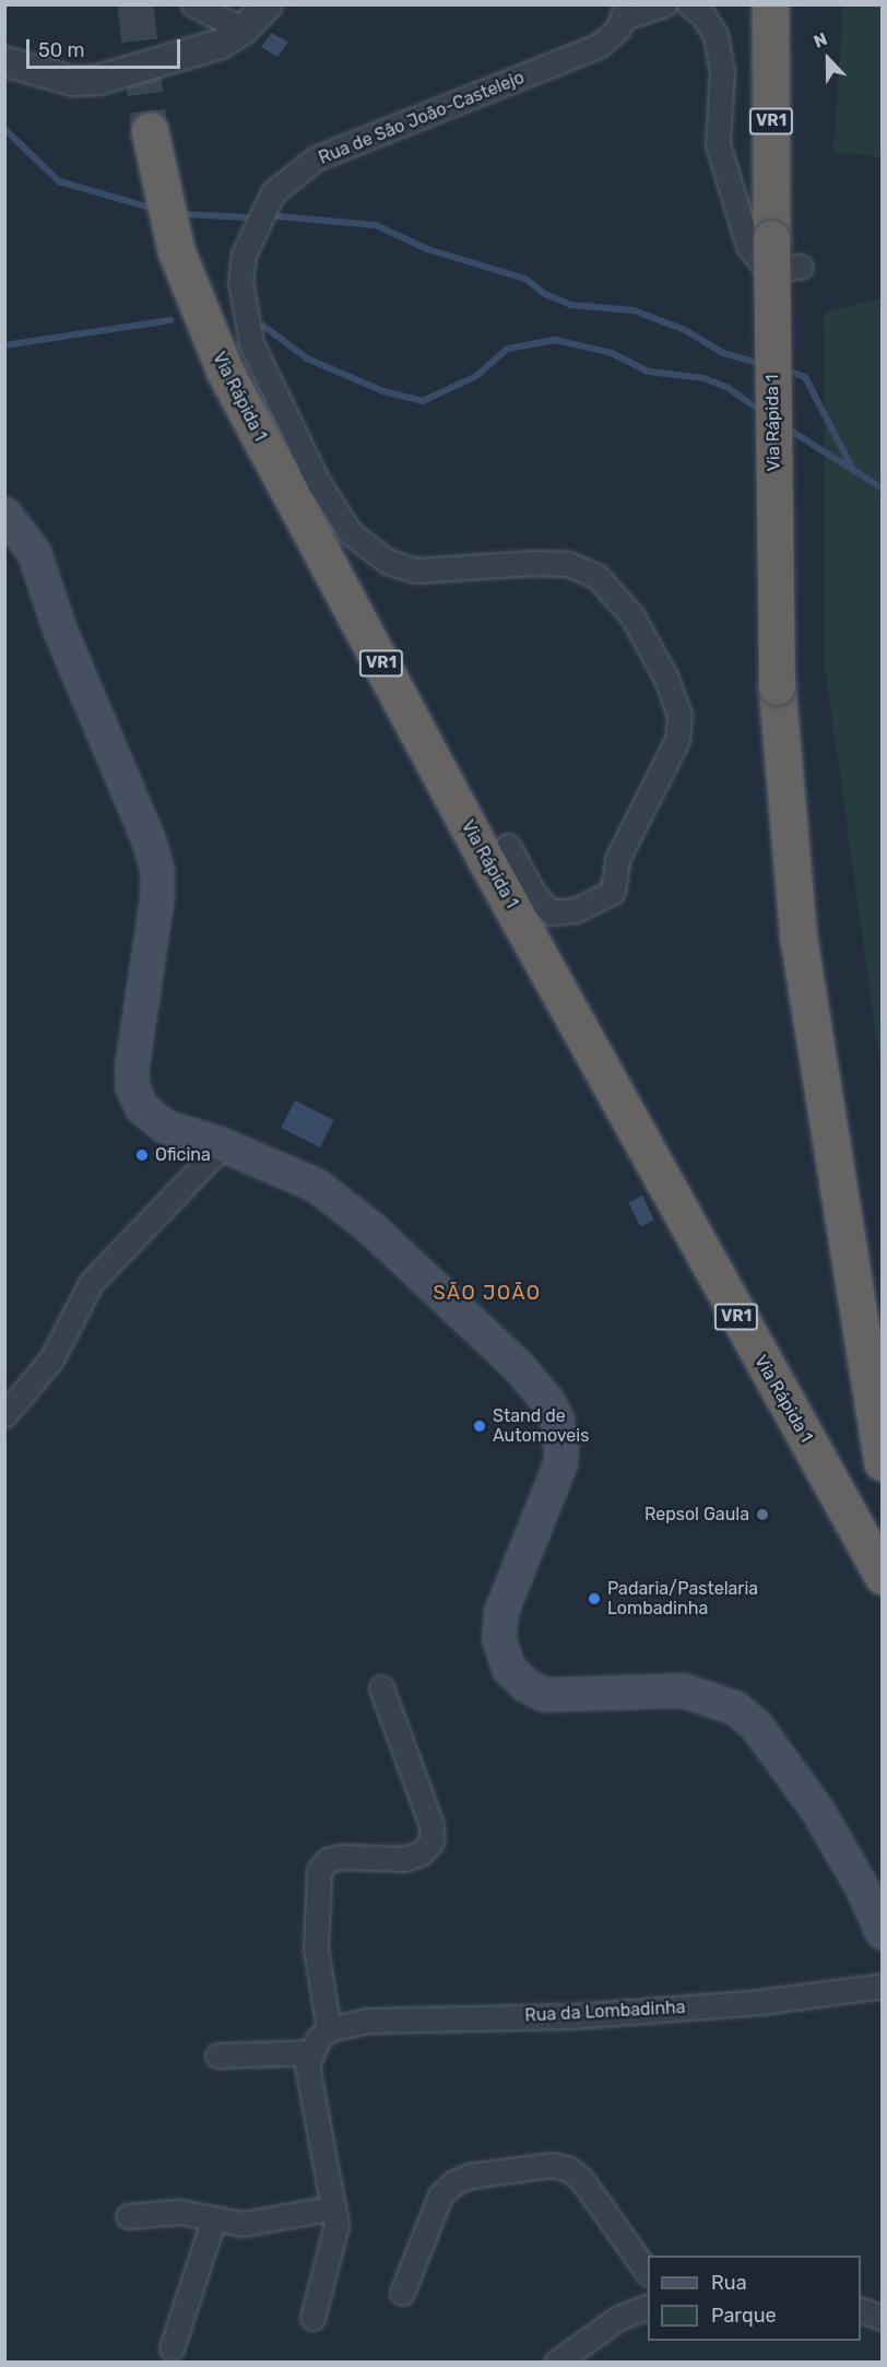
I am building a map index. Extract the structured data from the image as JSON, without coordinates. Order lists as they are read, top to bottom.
{
  "streets": {
    "highway": ["VR1", "Via Rápida 1"],
    "street": ["Rua de São João-Castelejo", "Rua da Lombadinha"]
  },
  "districts": ["SÃO JOÃO"],
  "places": [
    "Oficina",
    "Stand de Automoveis",
    "Repsol Gaula",
    "Padaria/Pastelaria Lombadinha"
  ],
  "legend": ["Rua", "Parque"],
  "scale_bar": "50 m",
  "north": "top"
}
